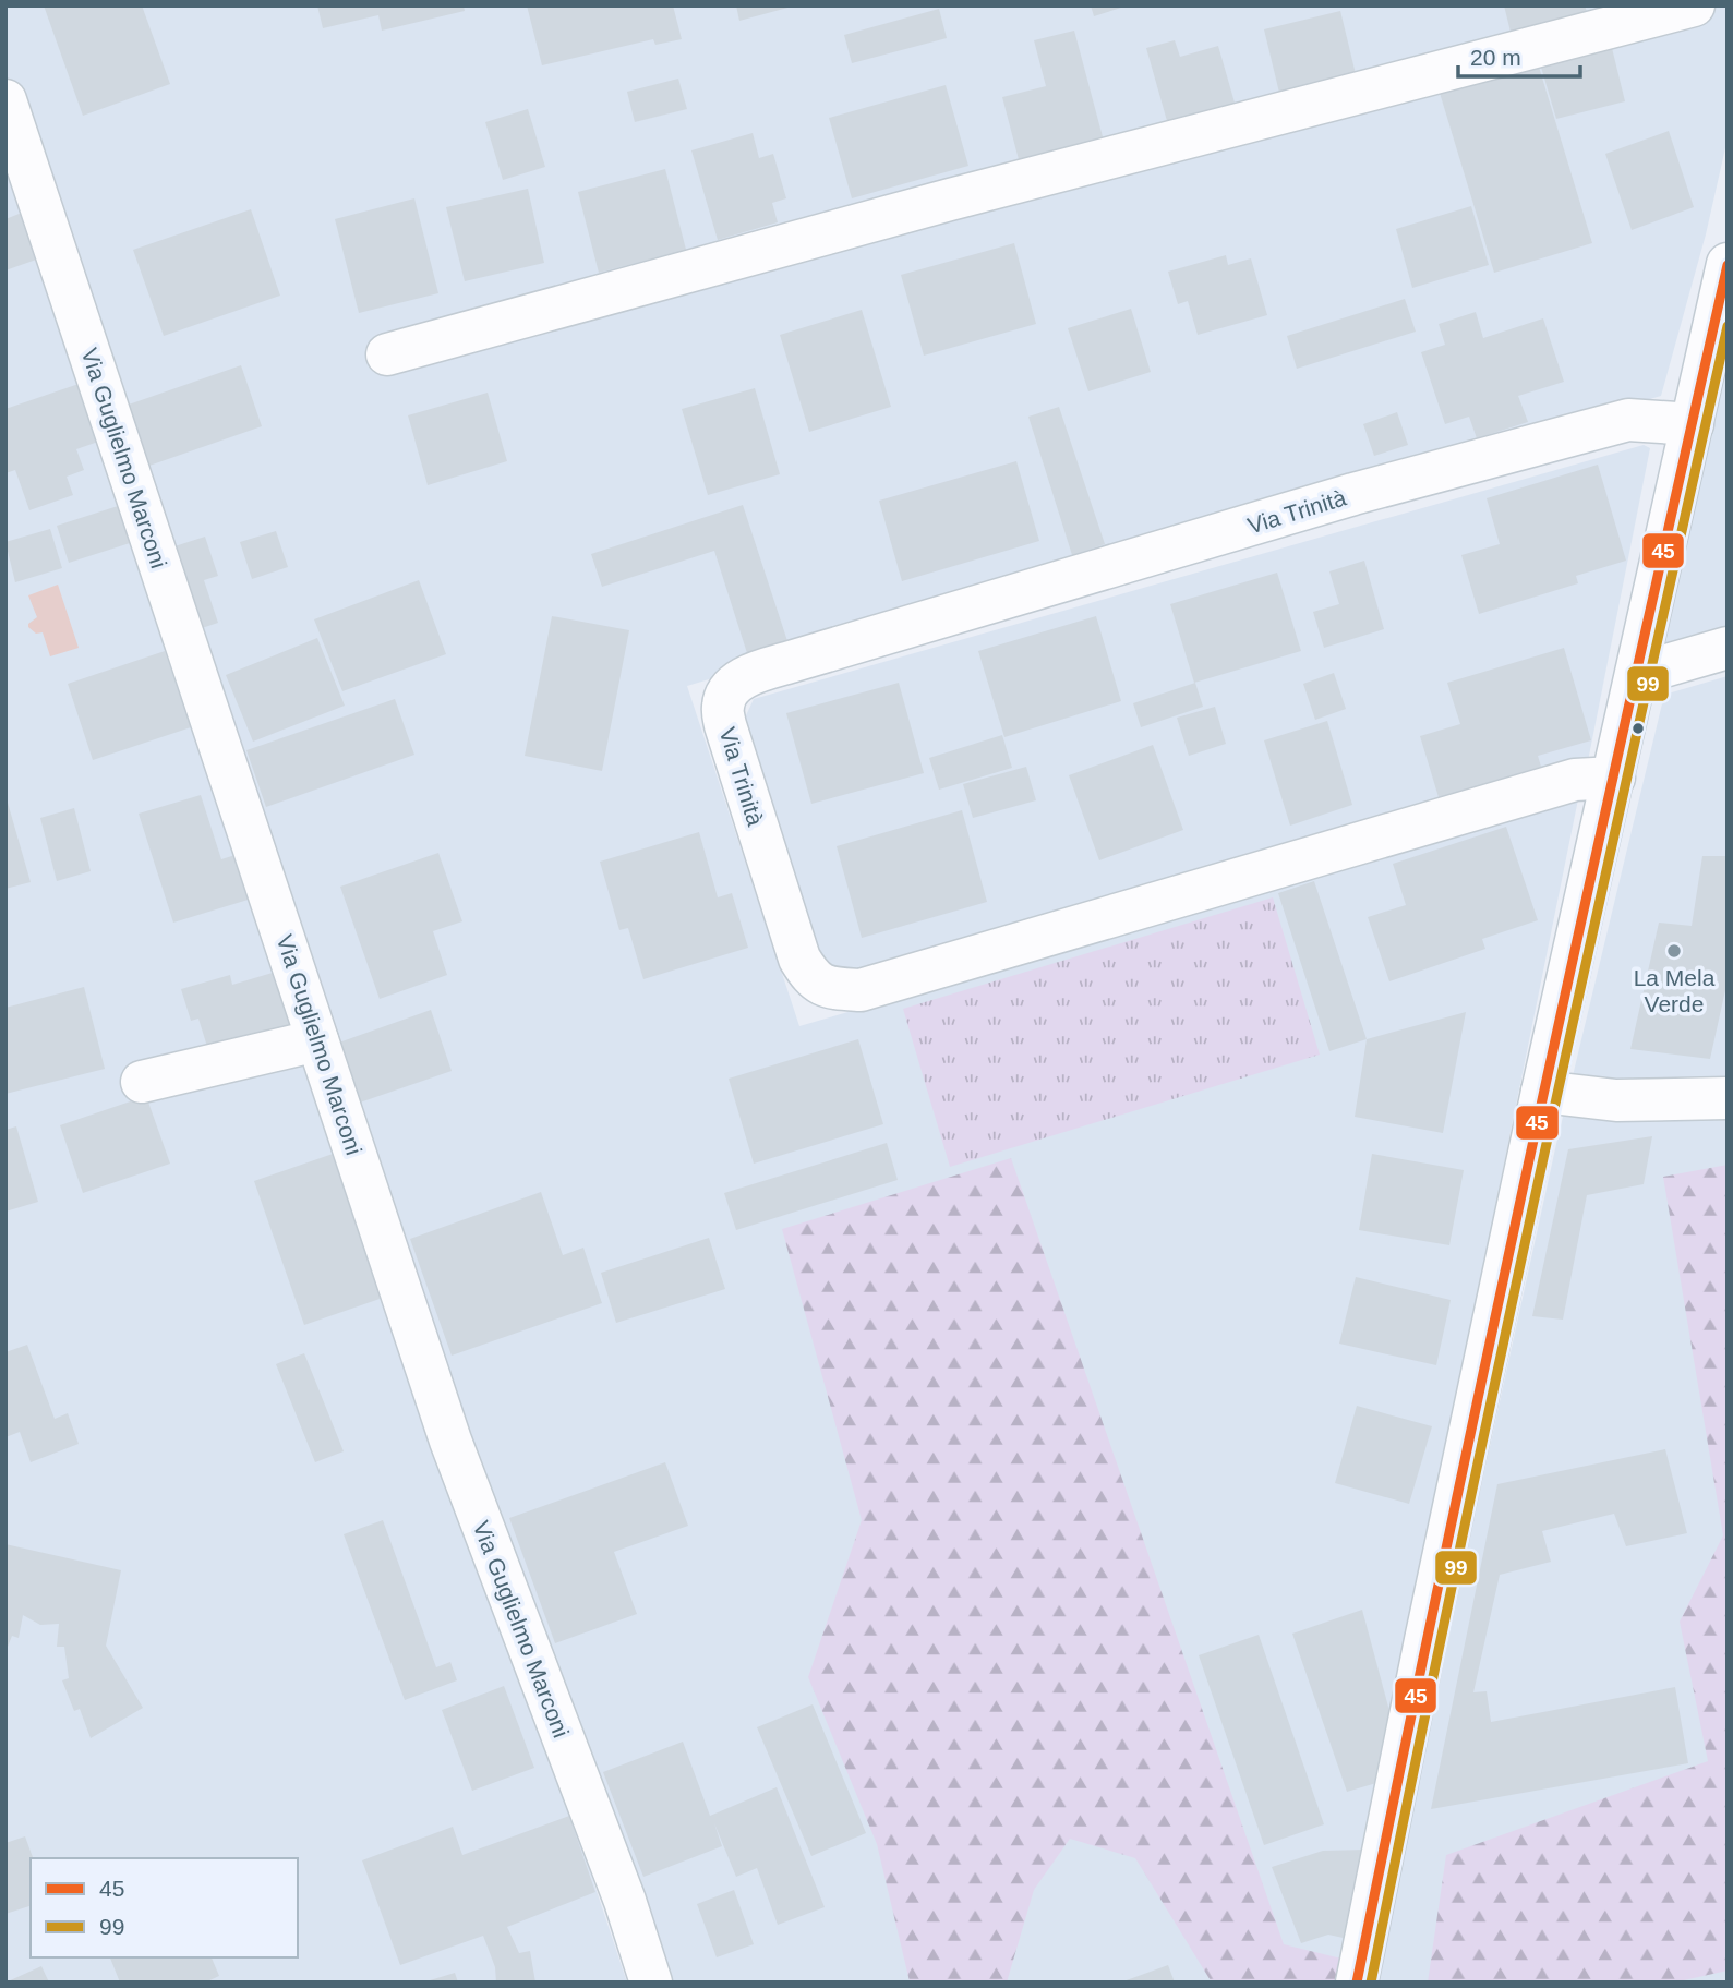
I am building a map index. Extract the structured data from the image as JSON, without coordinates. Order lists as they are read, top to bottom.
{
  "streets": {
    "street": ["Via Guglielmo Marconi", "Via Trinità"]
  },
  "places": ["La Mela Verde"],
  "lines": ["transit line 45", "transit line 99"],
  "legend": ["45", "99"],
  "scale_bar": "20 m"
}
